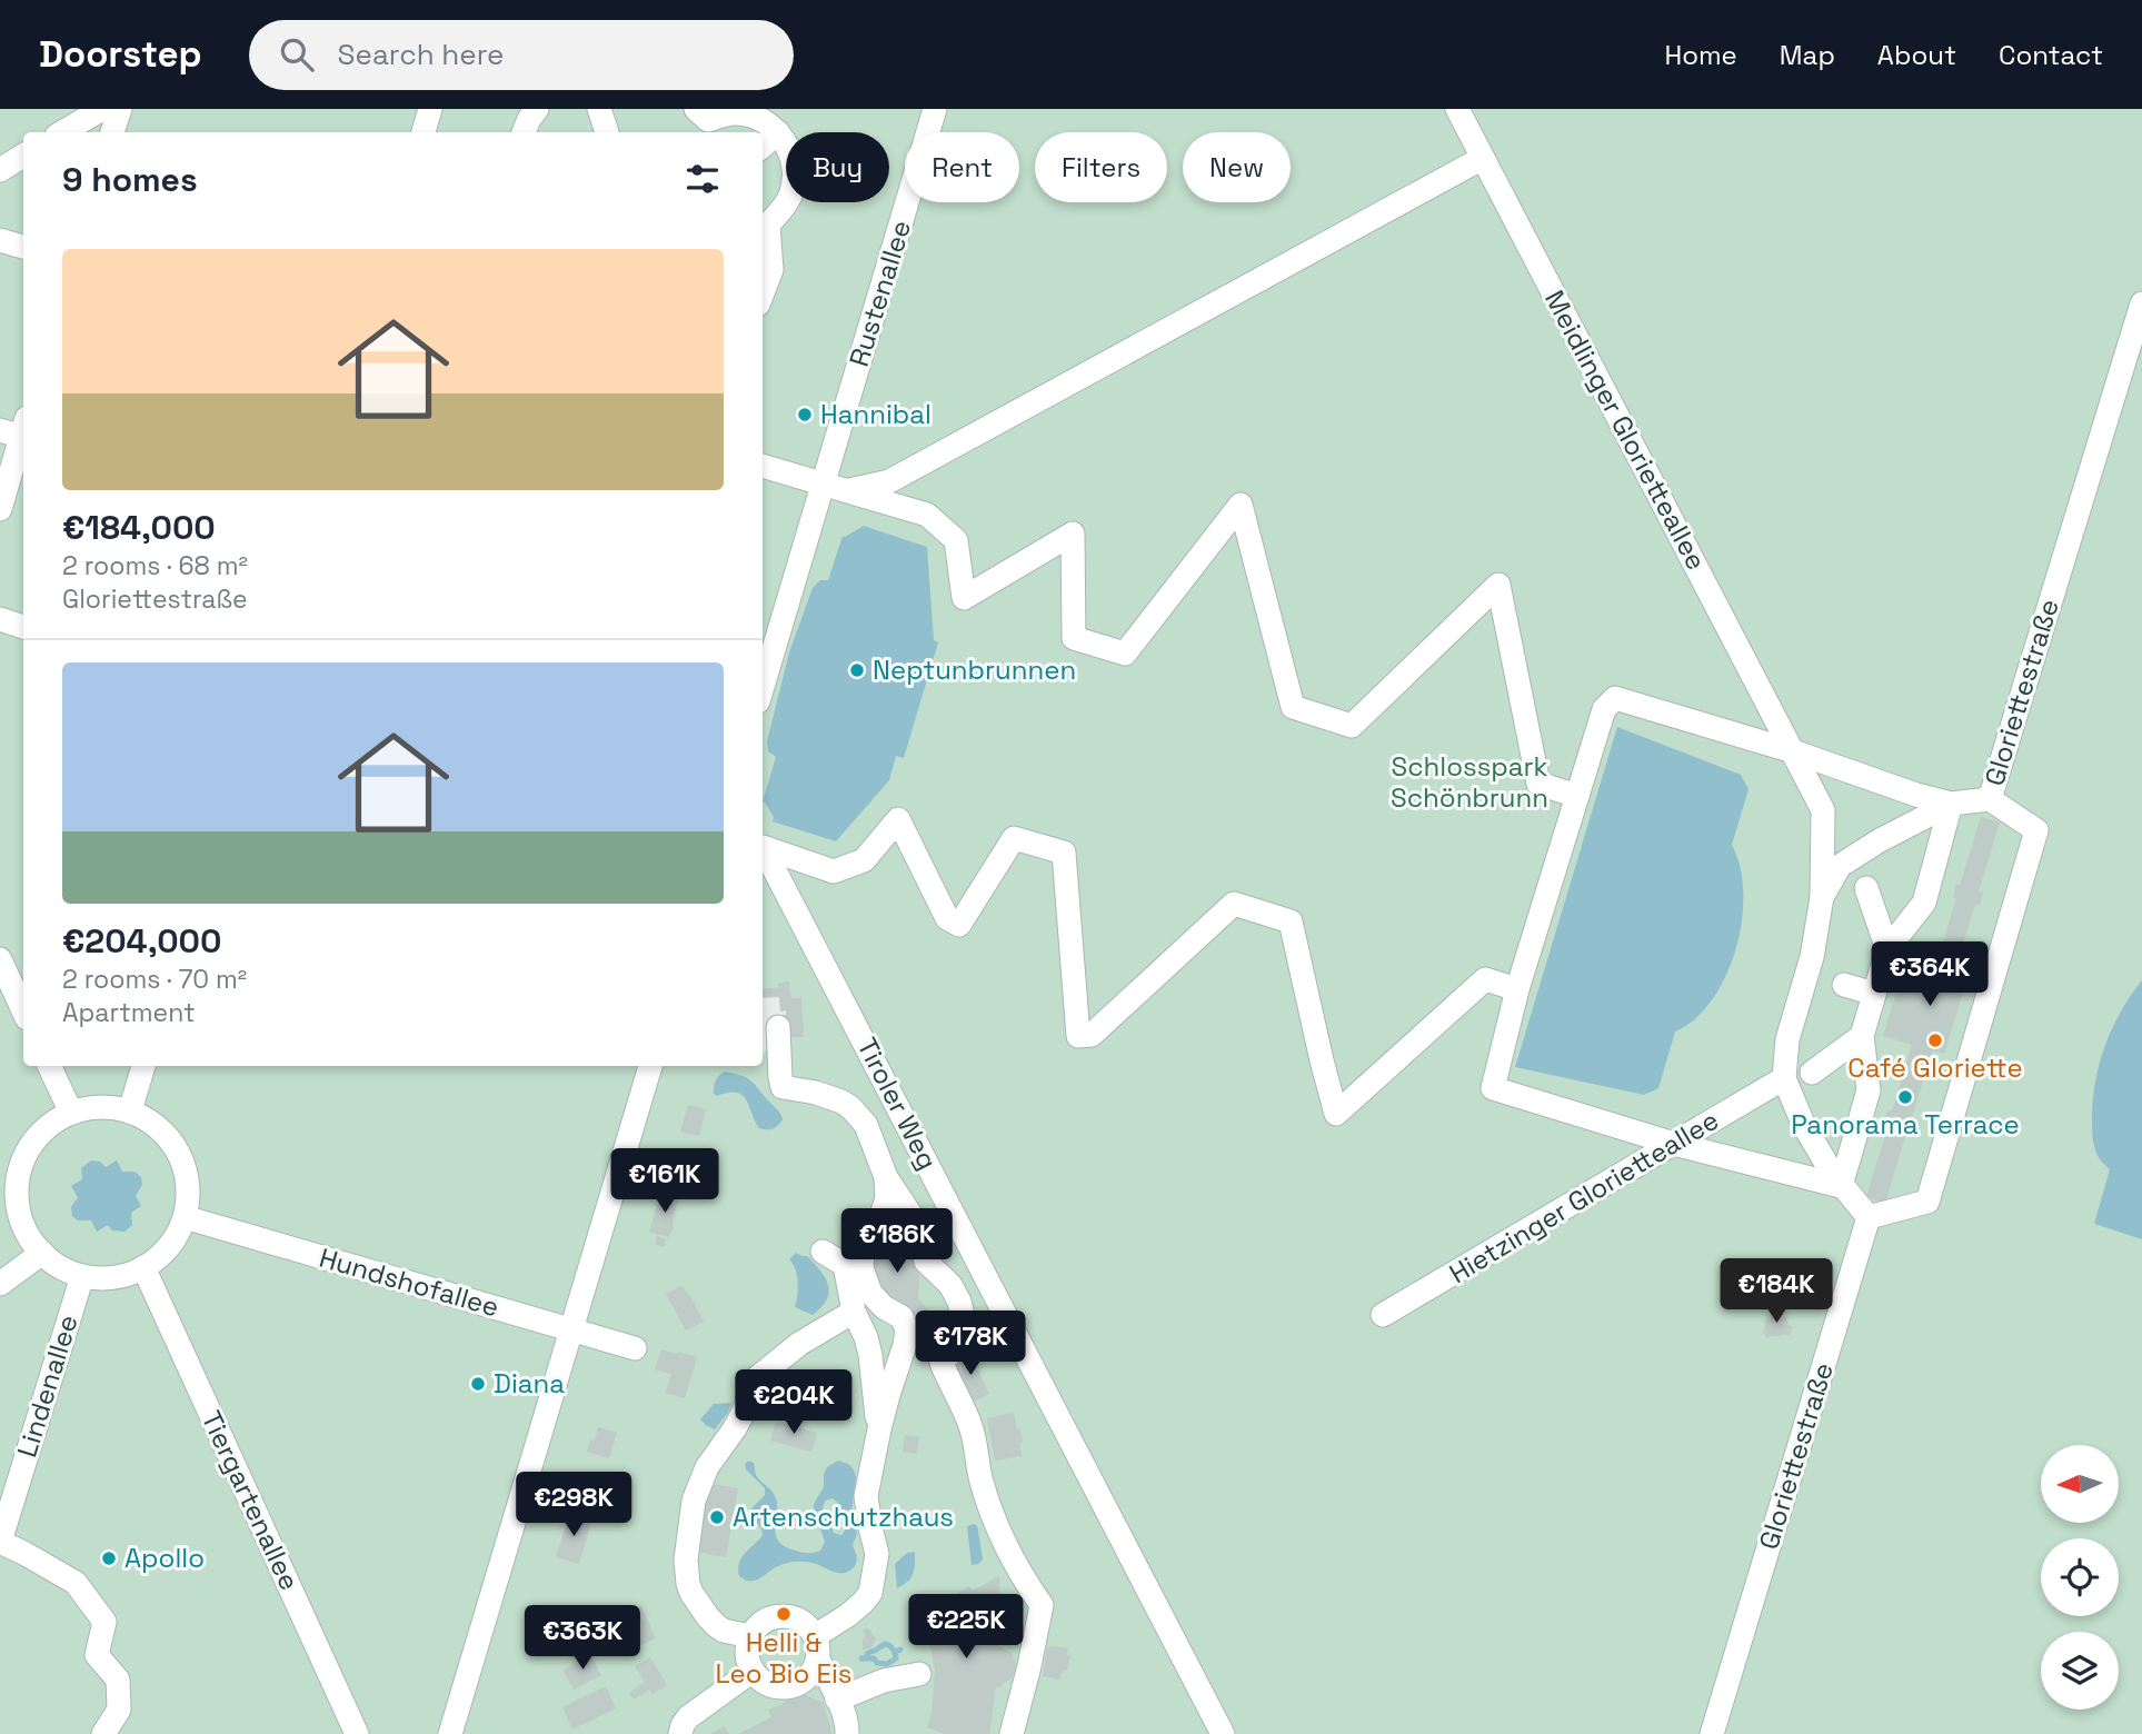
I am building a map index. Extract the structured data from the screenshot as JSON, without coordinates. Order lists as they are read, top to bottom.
{
  "streets": {
    "street": [
      "Rustenallee",
      "Meidlinger Glorietteallee",
      "Gloriettestraße",
      "Tiroler Weg",
      "Hietzinger Glorietteallee",
      "Hundshofallee",
      "Lindenallee",
      "Tiergartenallee"
    ]
  },
  "crossings": [
    ["Gloriettestraße", "Hietzinger Glorietteallee"],
    ["Hundshofallee", "Lindenallee"],
    ["Hundshofallee", "Tiergartenallee"],
    ["Lindenallee", "Tiergartenallee"]
  ],
  "parks": ["Schlosspark Schönbrunn"],
  "places": [
    "Hannibal",
    "Neptunbrunnen",
    "Café Gloriette",
    "Panorama Terrace",
    "Diana",
    "Artenschutzhaus",
    "Apollo",
    "Helli & Leo Bio Eis"
  ],
  "north": "left",
  "page": {
    "header": "Doorstep",
    "search": "Search here",
    "nav": [
      "Home",
      "Map",
      "About",
      "Contact"
    ],
    "chip": [
      "Buy",
      "Rent",
      "Filters",
      "New"
    ],
    "heading": "9 homes",
    "list": [
      {
        "name": "€184,000",
        "note": "2 rooms · 68 m² · Gloriettestraße"
      },
      {
        "name": "€204,000",
        "note": "2 rooms · 70 m² · Apartment"
      }
    ],
    "price": [
      "€364K",
      "€161K",
      "€186K",
      "€184K",
      "€178K",
      "€204K",
      "€298K",
      "€225K",
      "€363K"
    ]
  }
}
